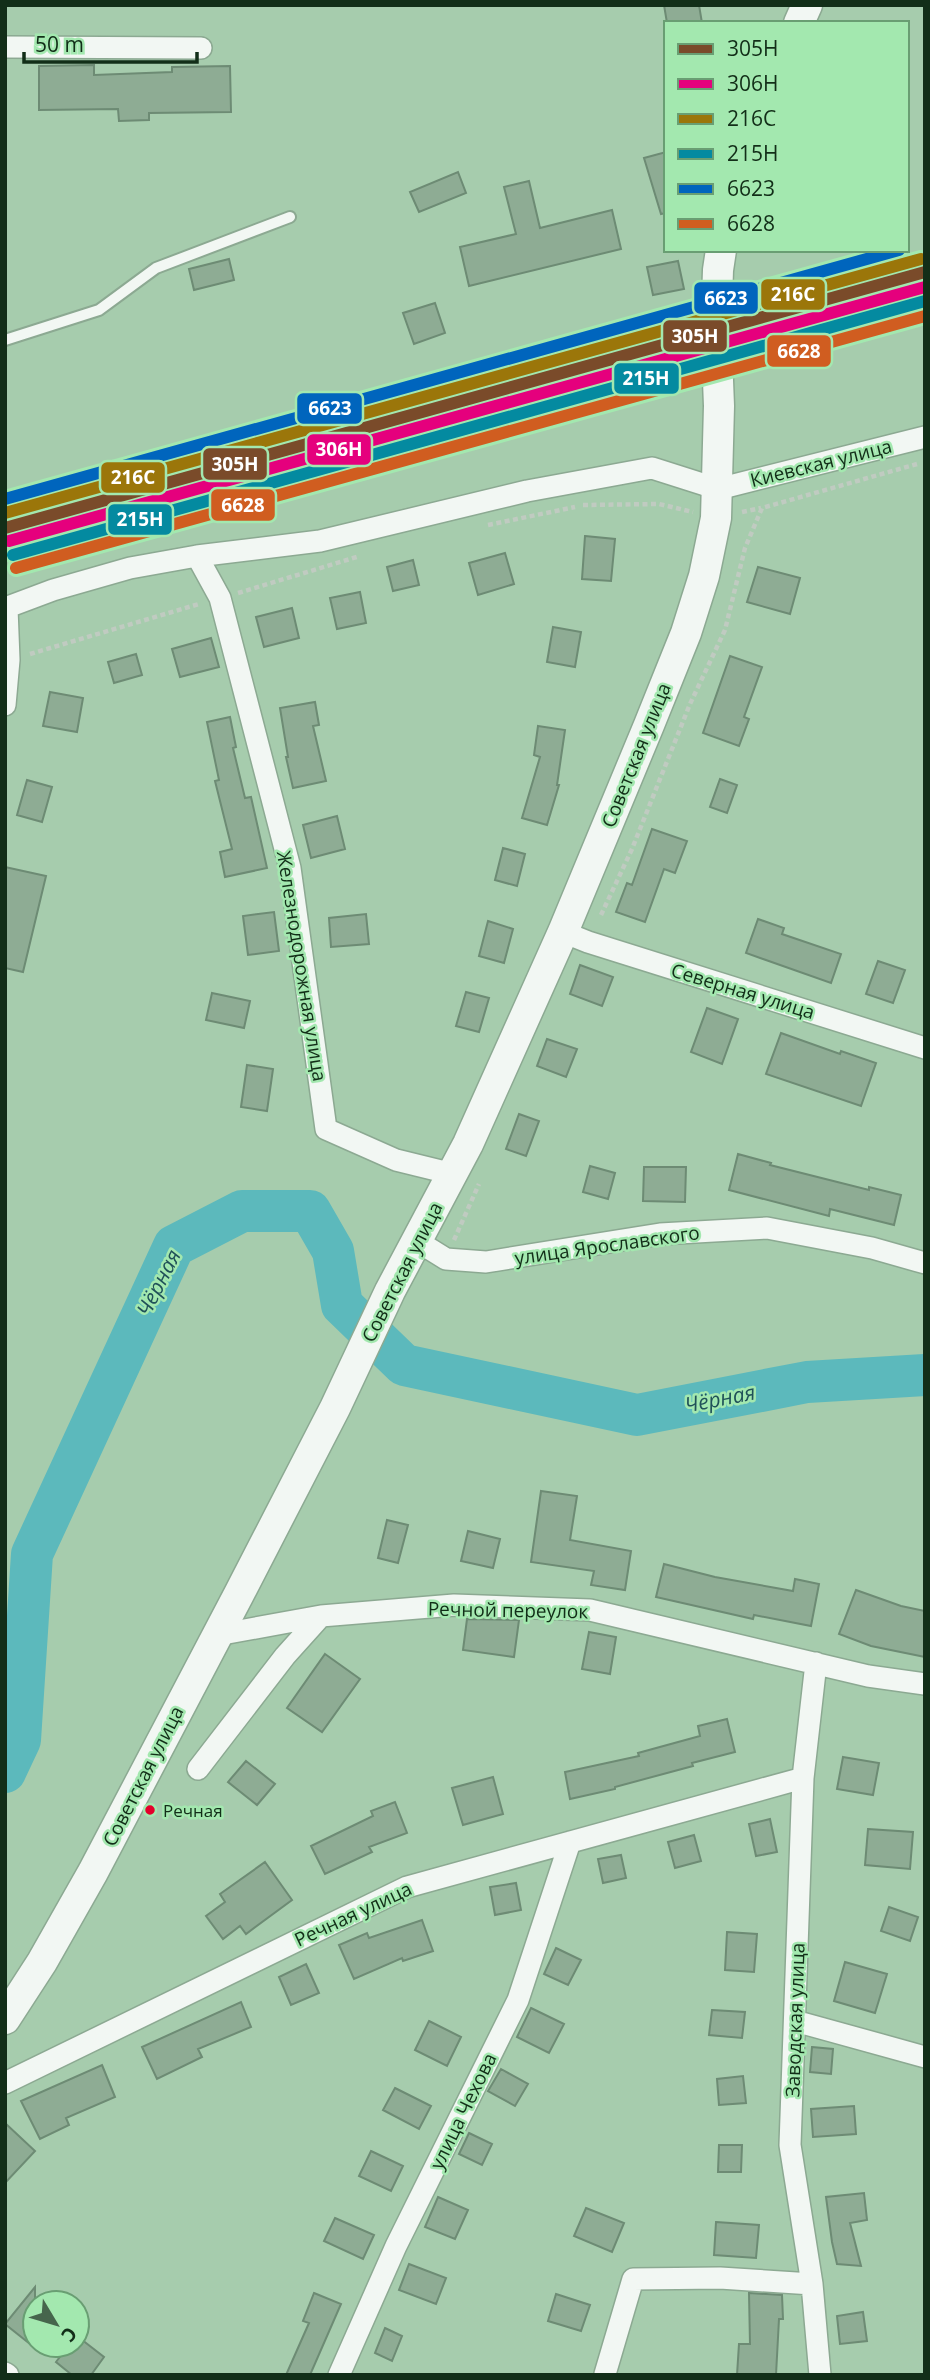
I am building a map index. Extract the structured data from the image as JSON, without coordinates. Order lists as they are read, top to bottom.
{
  "streets": {
    "main road": ["Советская улица"],
    "street": [
      "Киевская улица",
      "Железнодорожная улица",
      "Северная улица",
      "улица Ярославского",
      "Речной переулок",
      "Речная улица",
      "Заводская улица",
      "улица Чехова"
    ]
  },
  "crossings": [
    ["Киевская улица", "Советская улица"],
    ["Советская улица", "Железнодорожная улица"],
    ["Советская улица", "Северная улица"],
    ["Советская улица", "улица Ярославского"],
    ["Советская улица", "Речной переулок"],
    ["Речной переулок", "Заводская улица"],
    ["Речная улица", "Заводская улица"],
    ["Речная улица", "улица Чехова"]
  ],
  "water": ["Чёрная"],
  "places": ["Речная"],
  "lines": [
    "transit line 6623",
    "transit line 216С",
    "transit line 305Н",
    "transit line 306Н",
    "transit line 215Н",
    "transit line 6628"
  ],
  "legend": [
    "305Н",
    "306Н",
    "216С",
    "215Н",
    "6623",
    "6628"
  ],
  "scale_bar": "50 m",
  "north": "bottom right"
}
